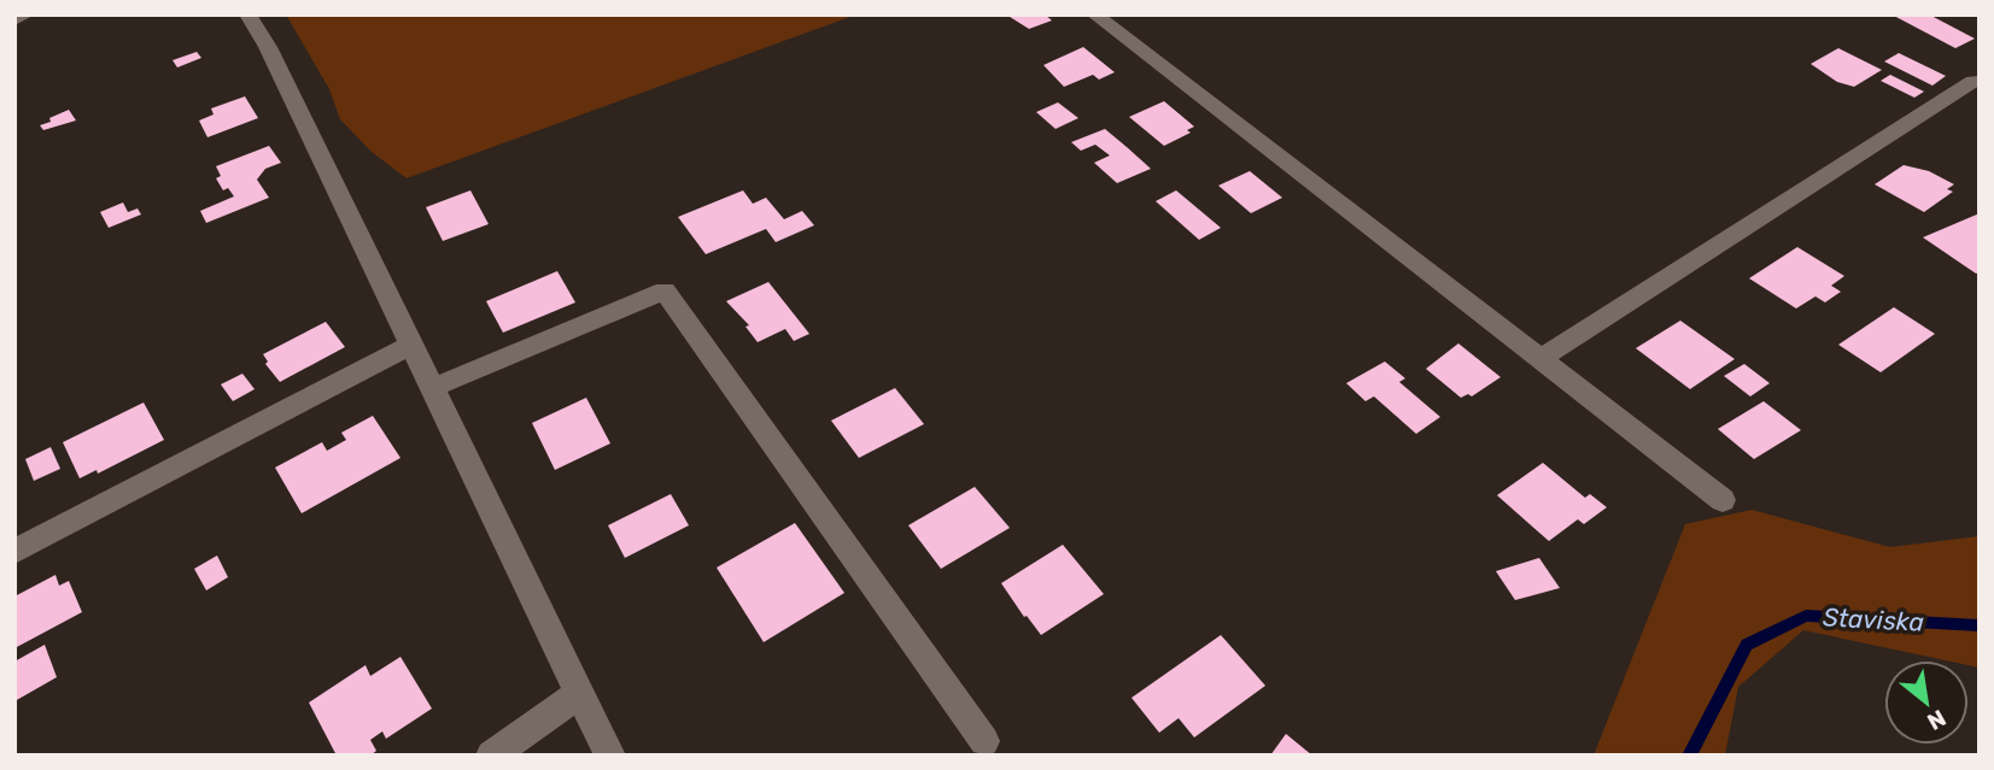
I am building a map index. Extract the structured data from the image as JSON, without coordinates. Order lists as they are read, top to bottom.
{
  "water": ["Staviska"],
  "north": "bottom right"
}
